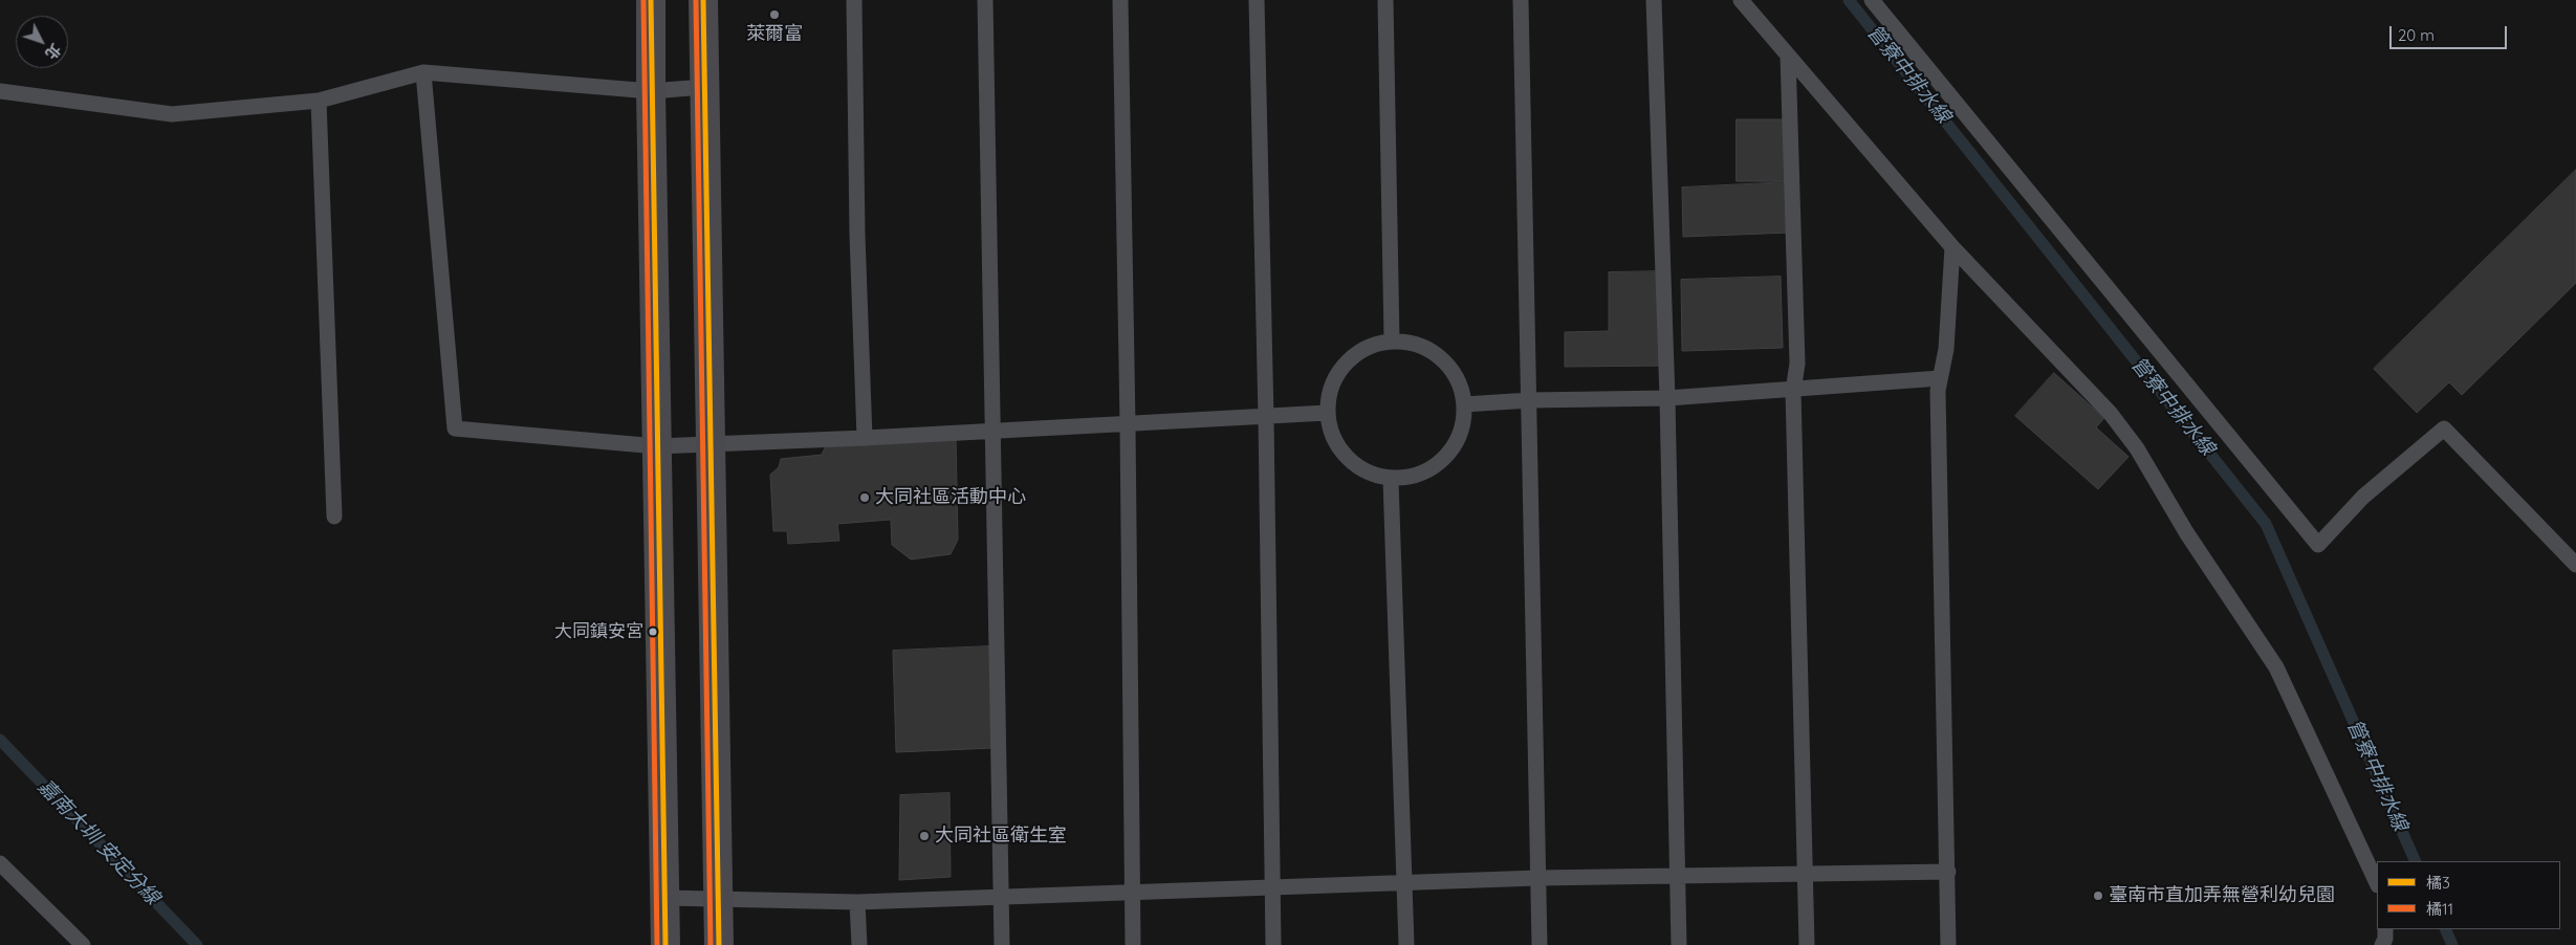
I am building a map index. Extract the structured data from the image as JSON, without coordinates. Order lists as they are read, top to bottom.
{
  "water": ["管寮中排水線", "嘉南大圳 安定分線"],
  "places": [
    "萊爾富",
    "大同社區活動中心",
    "大同鎮安宮",
    "大同社區衛生室",
    "臺南市直加弄無營利幼兒園"
  ],
  "lines": ["transit line 橘3", "transit line 橘11"],
  "legend": ["橘3", "橘11"],
  "scale_bar": "20 m",
  "north": "bottom right"
}
